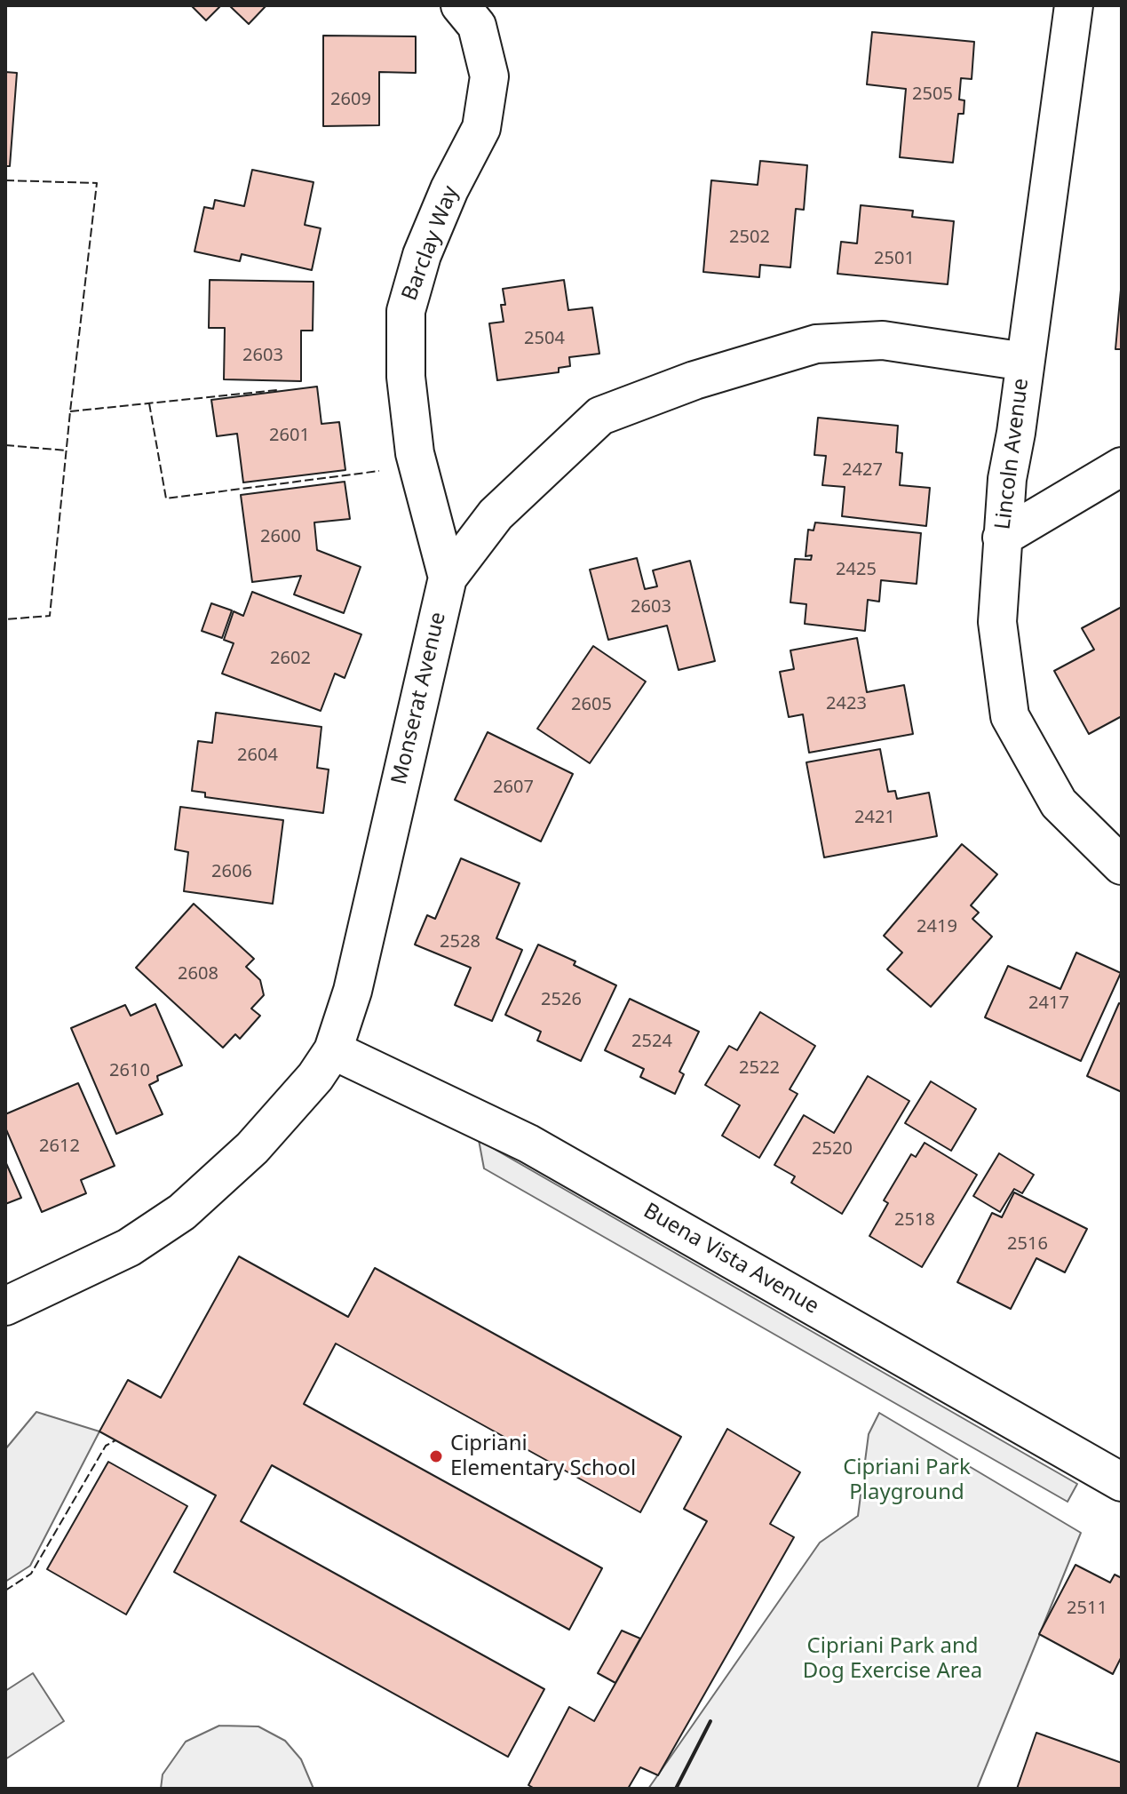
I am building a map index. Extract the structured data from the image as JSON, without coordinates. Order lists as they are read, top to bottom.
{
  "streets": {
    "street": [
      "Barclay Way",
      "Lincoln Avenue",
      "Monserat Avenue",
      "Buena Vista Avenue"
    ]
  },
  "crossings": [
    ["Barclay Way", "Monserat Avenue"],
    ["Lincoln Avenue", "Monserat Avenue"],
    ["Monserat Avenue", "Buena Vista Avenue"]
  ],
  "parks": ["Cipriani Park Playground", "Cipriani Park and Dog Exercise Area"],
  "places": ["Cipriani Elementary School"],
  "house_numbers": [
    "2505",
    "2609",
    "2502",
    "2501",
    "2504",
    "2603",
    "2601",
    "2427",
    "2600",
    "2425",
    "2603",
    "2602",
    "2423",
    "2605",
    "2604",
    "2607",
    "2421",
    "2606",
    "2419",
    "2528",
    "2608",
    "2526",
    "2417",
    "2524",
    "2522",
    "2610",
    "2612",
    "2520",
    "2518",
    "2516",
    "2511"
  ]
}
